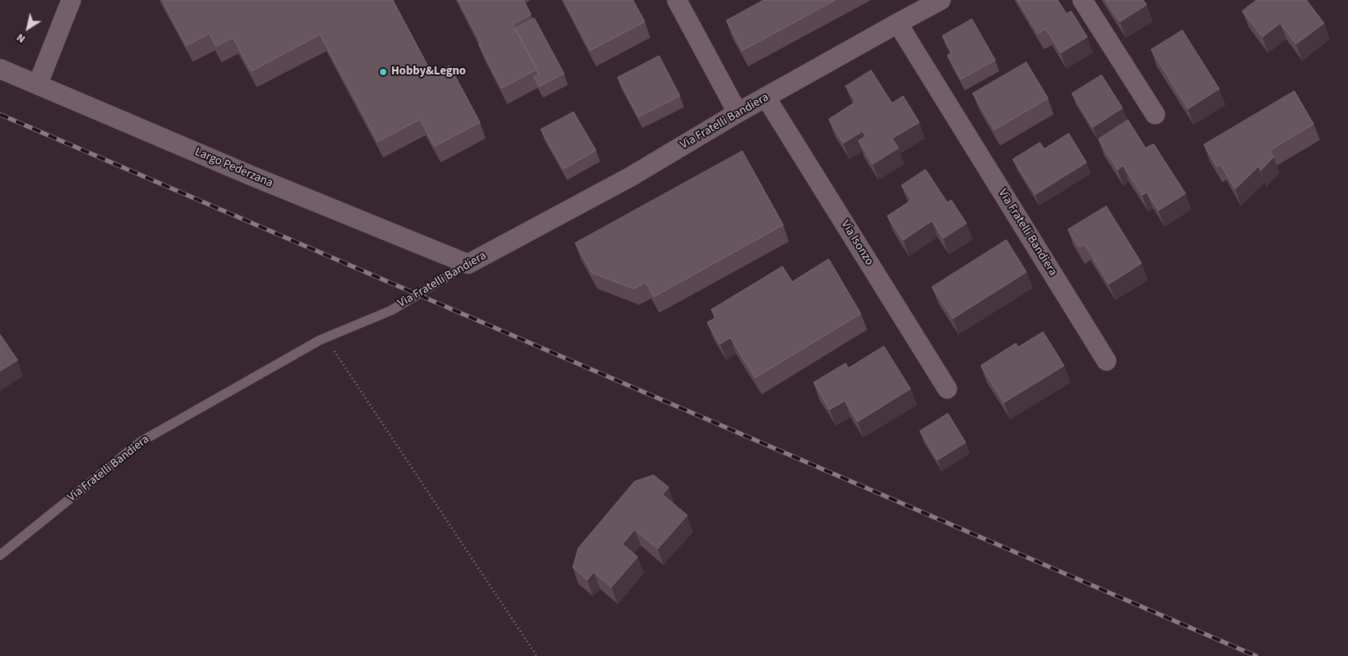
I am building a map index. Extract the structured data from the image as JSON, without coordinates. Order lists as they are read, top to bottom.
{
  "streets": {
    "street": ["Via Fratelli Bandiera", "Largo Pederzana", "Via Isonzo"]
  },
  "crossings": [
    ["Via Fratelli Bandiera", "Largo Pederzana"],
    ["Via Fratelli Bandiera", "Via Isonzo"]
  ],
  "places": ["Hobby&Legno"],
  "north": "bottom left"
}
